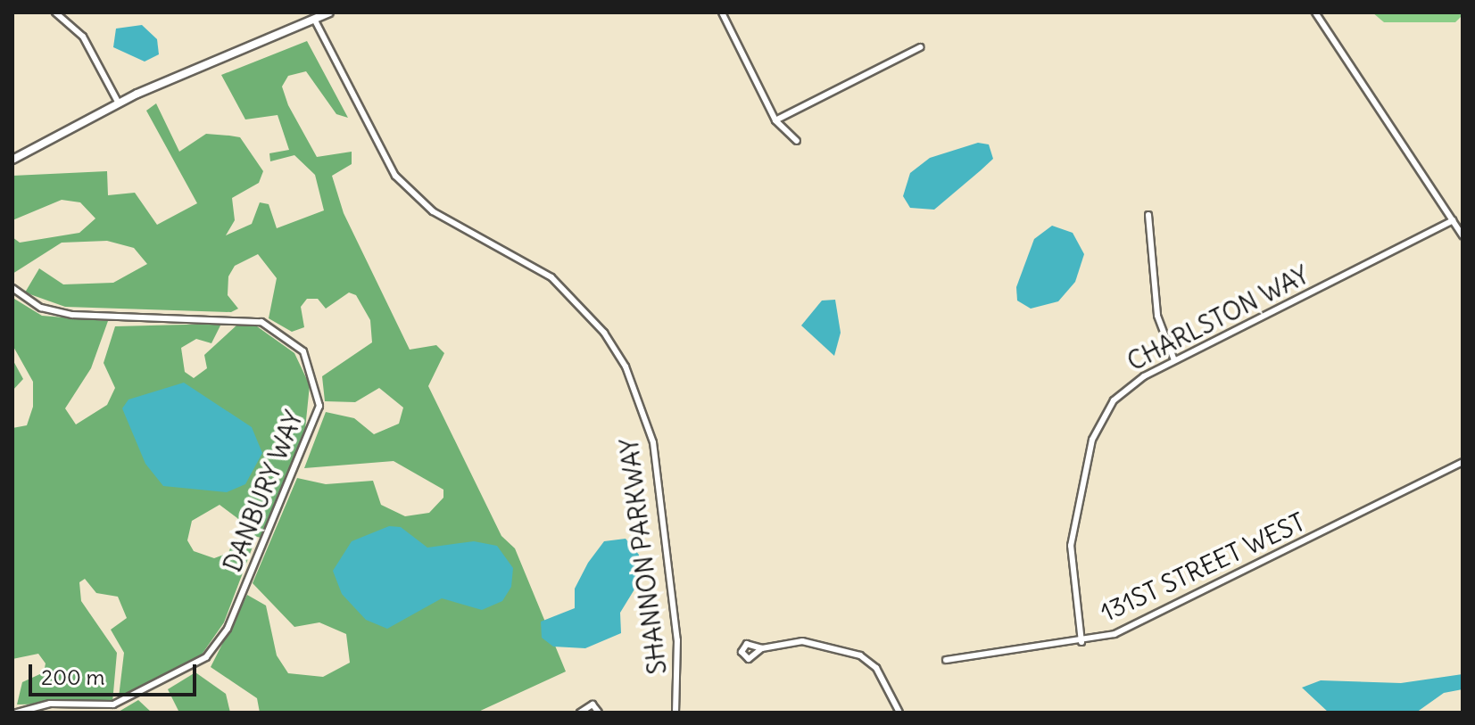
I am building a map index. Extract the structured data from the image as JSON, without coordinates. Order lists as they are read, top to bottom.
{
  "streets": {
    "street": [
      "CHARLSTON WAY",
      "DANBURY WAY",
      "SHANNON PARKWAY",
      "131ST STREET WEST"
    ]
  },
  "crossings": [
    ["CHARLSTON WAY", "131ST STREET WEST"]
  ],
  "scale_bar": "200 m"
}
